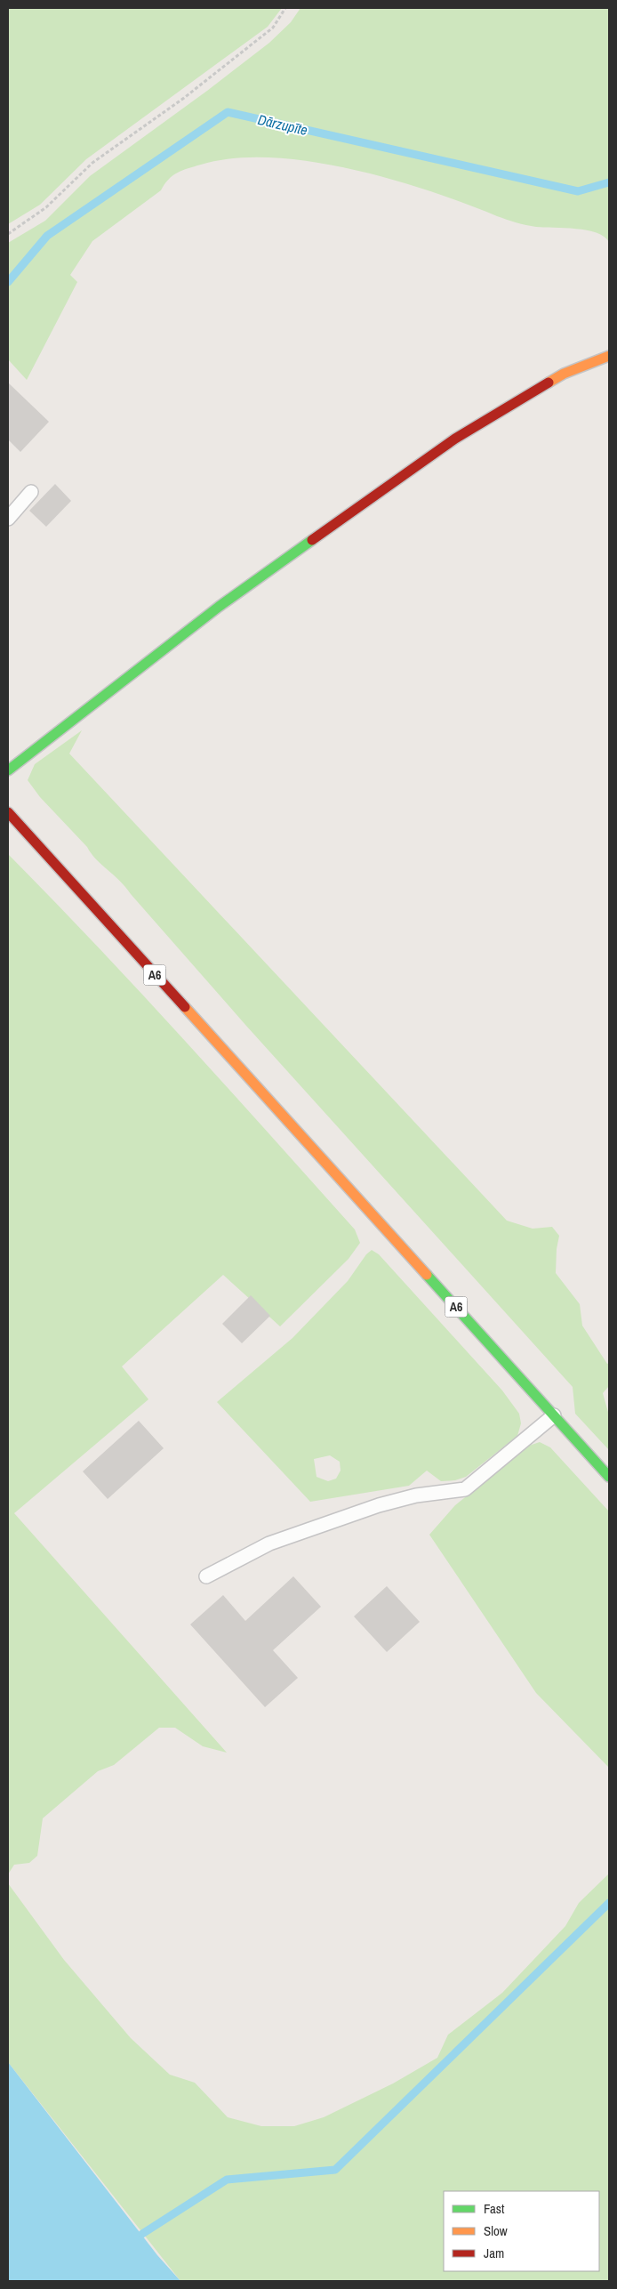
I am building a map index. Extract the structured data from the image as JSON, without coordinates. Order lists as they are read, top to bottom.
{
  "streets": {
    "main road": ["A6"]
  },
  "water": ["Dārzupīte"],
  "legend": ["Fast", "Slow", "Jam"]
}
